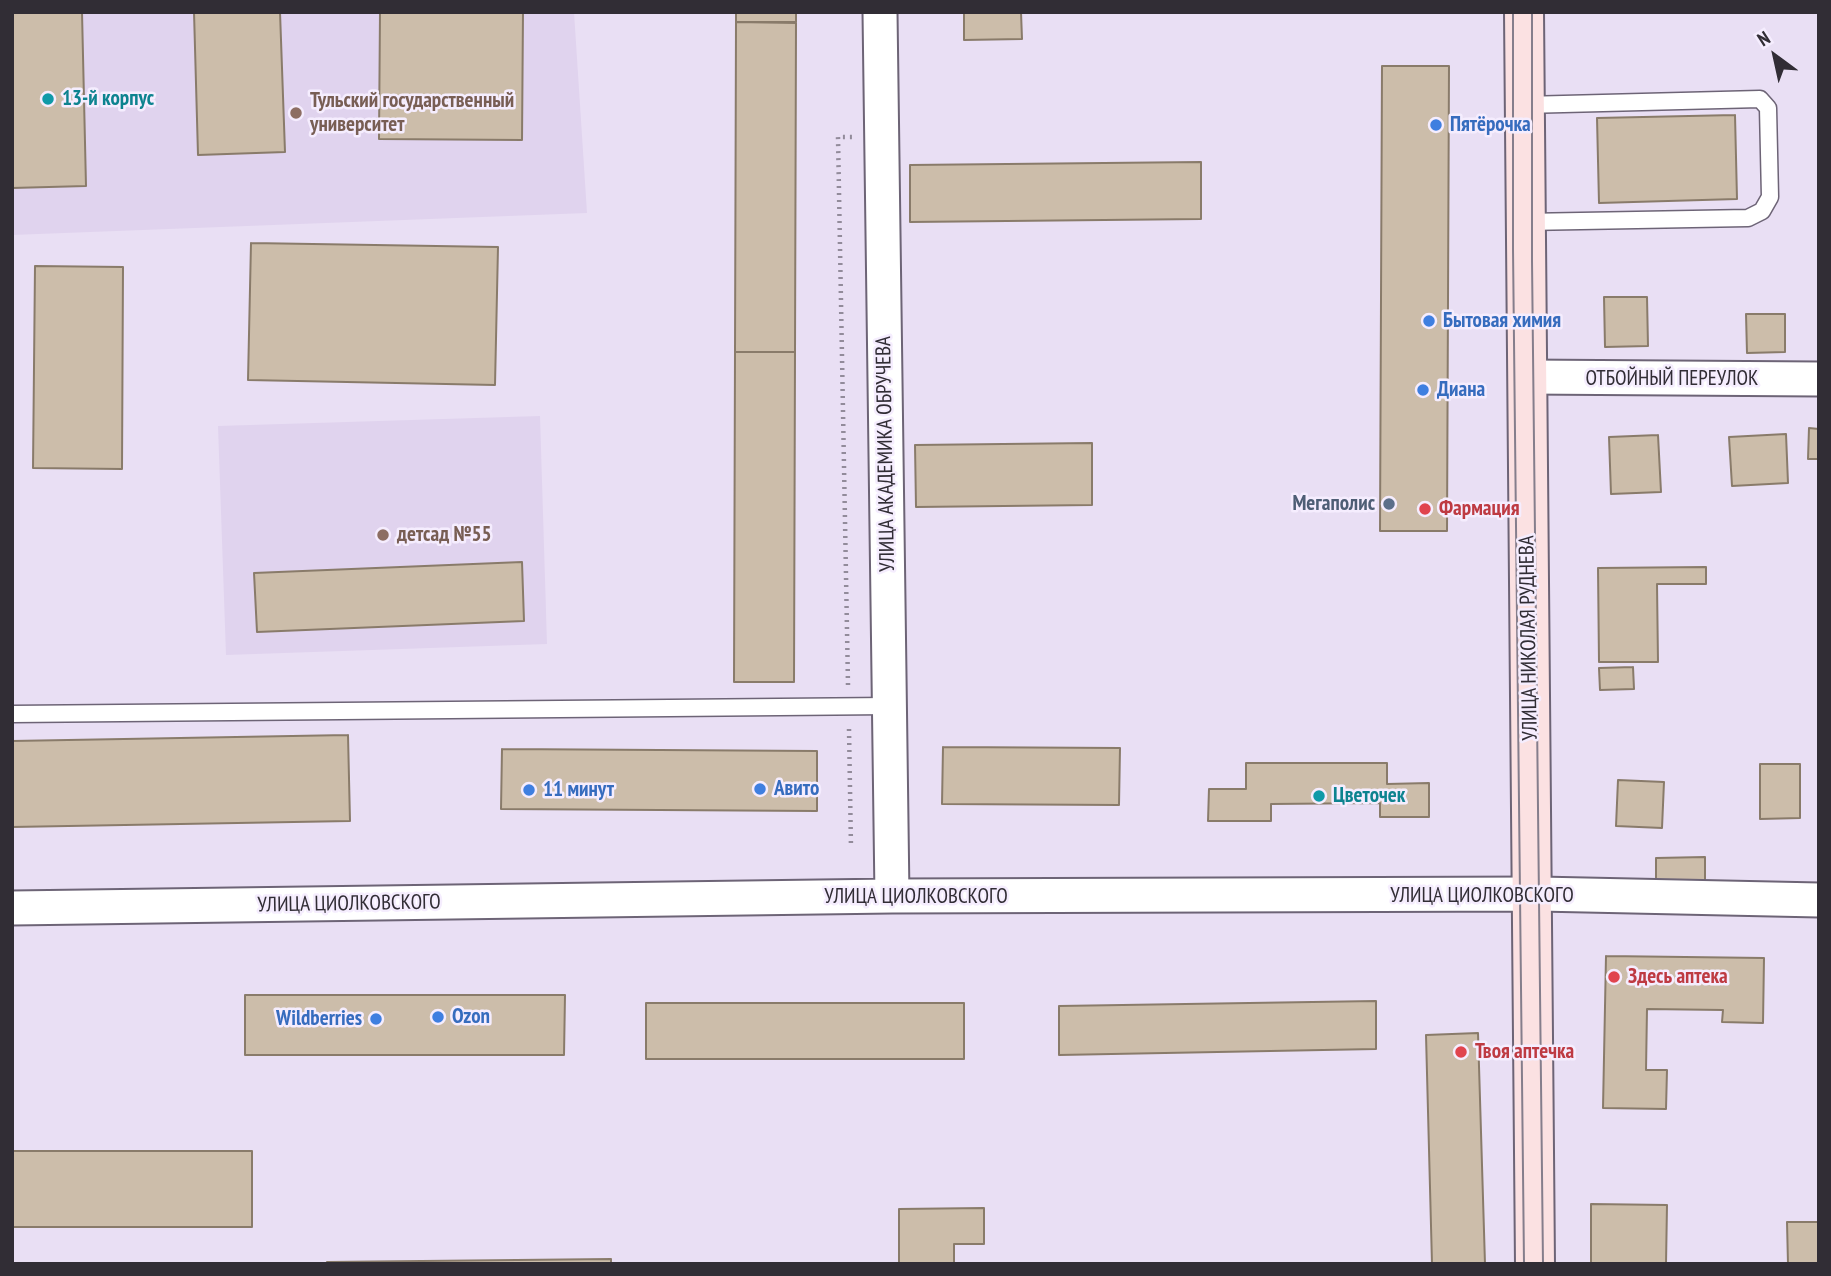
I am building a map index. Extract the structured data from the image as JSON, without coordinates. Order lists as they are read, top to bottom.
{
  "streets": {
    "street": [
      "ОТБОЙНЫЙ ПЕРЕУЛОК",
      "УЛИЦА АКАДЕМИКА ОБРУЧЕВА",
      "УЛИЦА НИКОЛАЯ РУДНЕВА",
      "УЛИЦА ЦИОЛКОВСКОГО"
    ]
  },
  "crossings": [
    ["ОТБОЙНЫЙ ПЕРЕУЛОК", "УЛИЦА НИКОЛАЯ РУДНЕВА"],
    ["УЛИЦА АКАДЕМИКА ОБРУЧЕВА", "УЛИЦА ЦИОЛКОВСКОГО"],
    ["УЛИЦА НИКОЛАЯ РУДНЕВА", "УЛИЦА ЦИОЛКОВСКОГО"]
  ],
  "places": [
    "13-й корпус",
    "Тульский государственный университет",
    "Пятёрочка",
    "Бытовая химия",
    "Диана",
    "Мегаполис",
    "Фармация",
    "детсад №55",
    "Авито",
    "11 минут",
    "Цветочек",
    "Здесь аптека",
    "Ozon",
    "Wildberries",
    "Твоя аптечка"
  ],
  "north": "top left"
}
